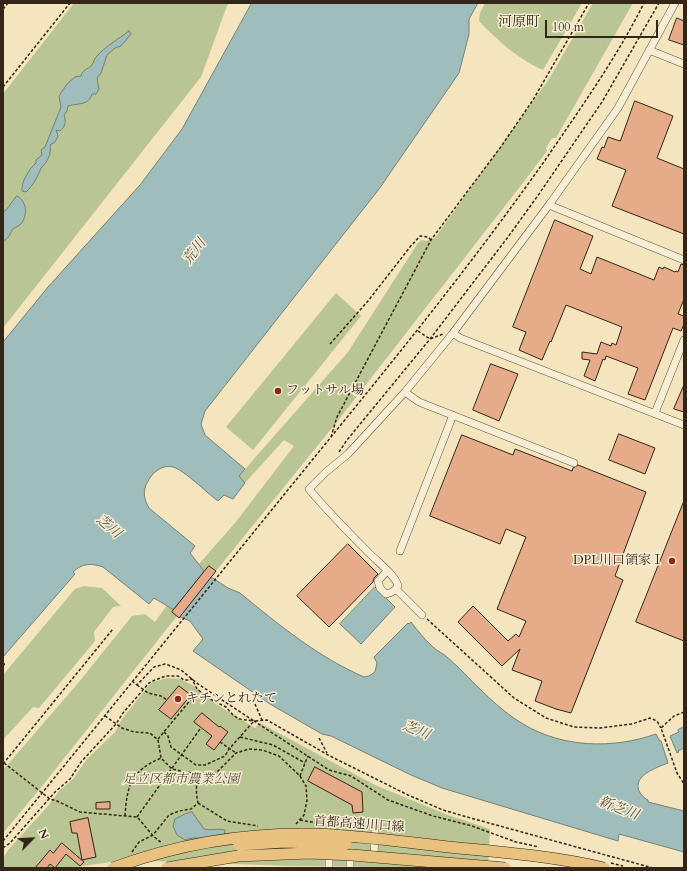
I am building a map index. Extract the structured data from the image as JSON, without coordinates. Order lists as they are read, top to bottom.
{
  "streets": {
    "highway": ["首都高速川口線"]
  },
  "districts": ["河原町"],
  "water": ["荒川", "芝川", "新芝川"],
  "parks": ["足立区都市農業公園"],
  "places": ["フットサル場", "DPL川口領家Ⅰ", "キチンとれたて"],
  "scale_bar": "100 m",
  "north": "top right"
}
